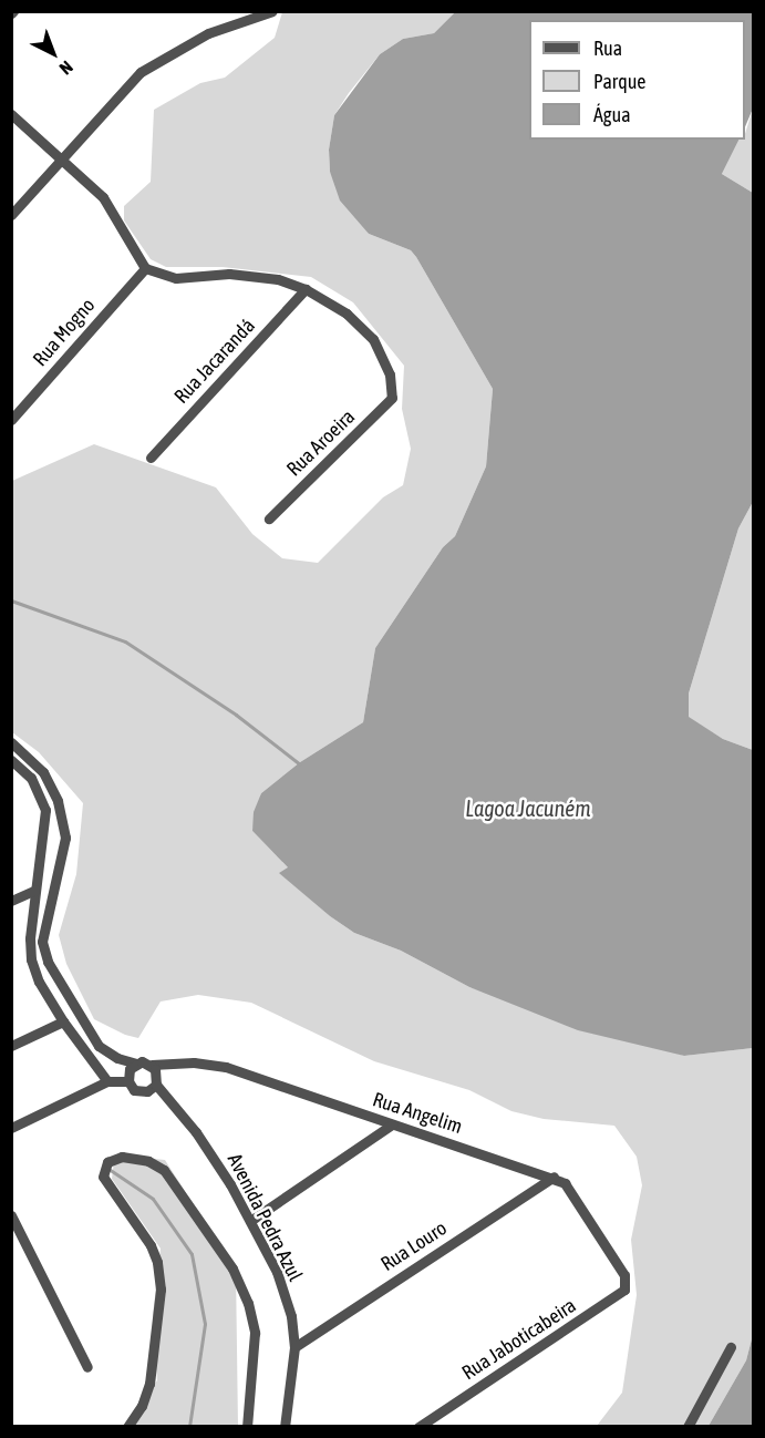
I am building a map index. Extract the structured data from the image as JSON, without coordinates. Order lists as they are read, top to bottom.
{
  "streets": {
    "street": [
      "Rua Mogno",
      "Rua Jacarandá",
      "Rua Aroeira",
      "Rua Angelim",
      "Avenida Pedra Azul",
      "Rua Louro",
      "Rua Jaboticabeira"
    ]
  },
  "crossings": [
    ["Rua Jacarandá", "Rua Aroeira"],
    ["Rua Angelim", "Avenida Pedra Azul"],
    ["Rua Angelim", "Rua Louro"],
    ["Rua Angelim", "Rua Jaboticabeira"],
    ["Avenida Pedra Azul", "Rua Louro"]
  ],
  "water": ["Lagoa Jacuném"],
  "legend": ["Rua", "Parque", "Água"],
  "north": "bottom right"
}
